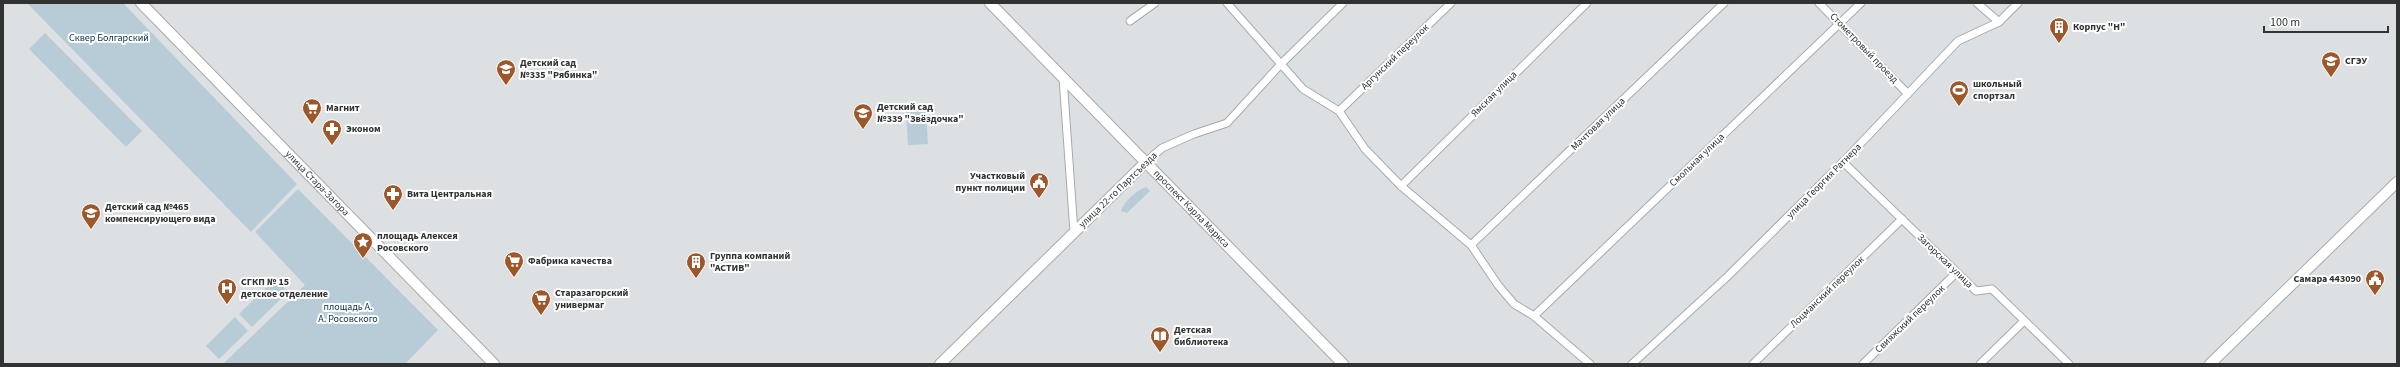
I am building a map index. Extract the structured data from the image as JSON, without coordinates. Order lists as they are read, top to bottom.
{
  "streets": {
    "street": [
      "Стометровый проезд",
      "Аргунский переулок",
      "Ямская улица",
      "Мачтовая улица",
      "Смольная улица",
      "улица Георгия Ратнера",
      "улица Стара-Загора",
      "улица 22-го Партсъезда",
      "проспект Карла Маркса",
      "Загорская улица",
      "Лоцманский переулок",
      "Свияжский переулок"
    ]
  },
  "crossings": [
    ["Стометровый проезд", "Смольная улица"],
    ["Стометровый проезд", "улица Георгия Ратнера"],
    ["улица Георгия Ратнера", "Загорская улица"],
    ["улица 22-го Партсъезда", "проспект Карла Маркса"],
    ["Загорская улица", "Лоцманский переулок"],
    ["Загорская улица", "Свияжский переулок"]
  ],
  "parks": ["Сквер Болгарский", "площадь А. А. Росовского"],
  "places": {
    "building": ["Корпус \"Н\"", "Группа компаний \"АСТИВ\""],
    "school or university": [
      "СГЭУ",
      "Детский сад №335 \"Рябинка\"",
      "Детский сад №339 \"Звёздочка\"",
      "Детский сад №465 компенсирующего вида"
    ],
    "sports": ["школьный спортзал"],
    "supermarket": ["Магнит", "Фабрика качества", "Старазагорский универмаг"],
    "pharmacy": ["Эконом", "Вита Центральная"],
    "public building": ["Участковый пункт полиции", "Самара 443090"],
    "place": ["площадь Алексея Росовского"],
    "hospital": ["СГКП № 15 детское отделение"],
    "library": ["Детская библиотека"]
  },
  "scale_bar": "100 m"
}
